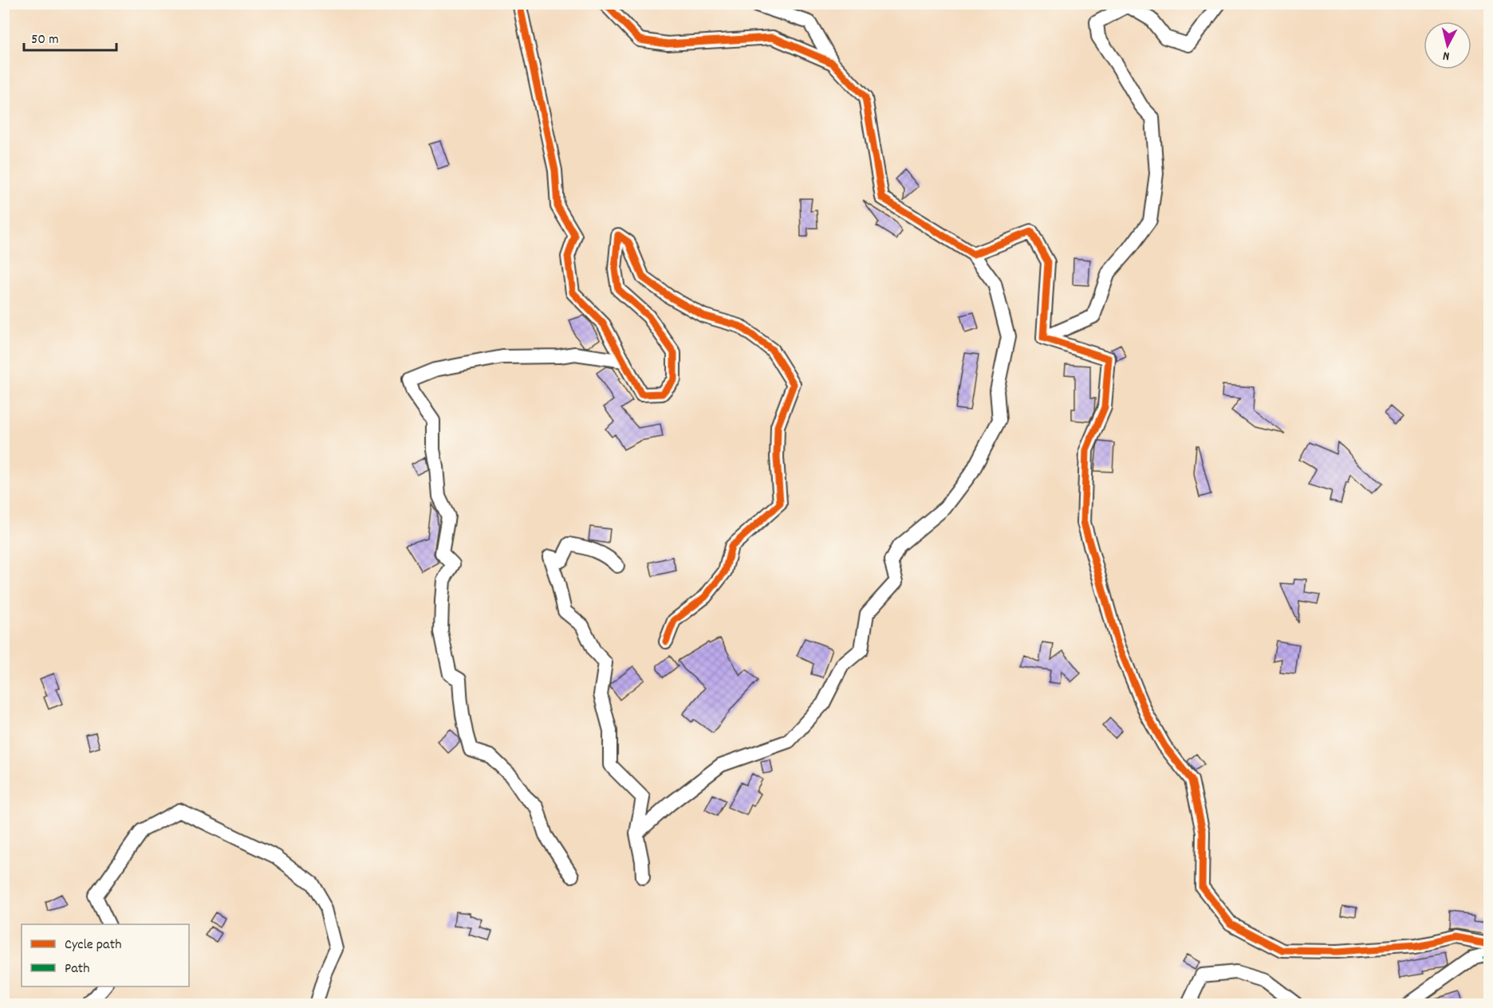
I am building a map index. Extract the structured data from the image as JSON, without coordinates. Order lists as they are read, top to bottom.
{
  "legend": ["Cycle path", "Path"],
  "scale_bar": "50 m",
  "north": "bottom"
}
